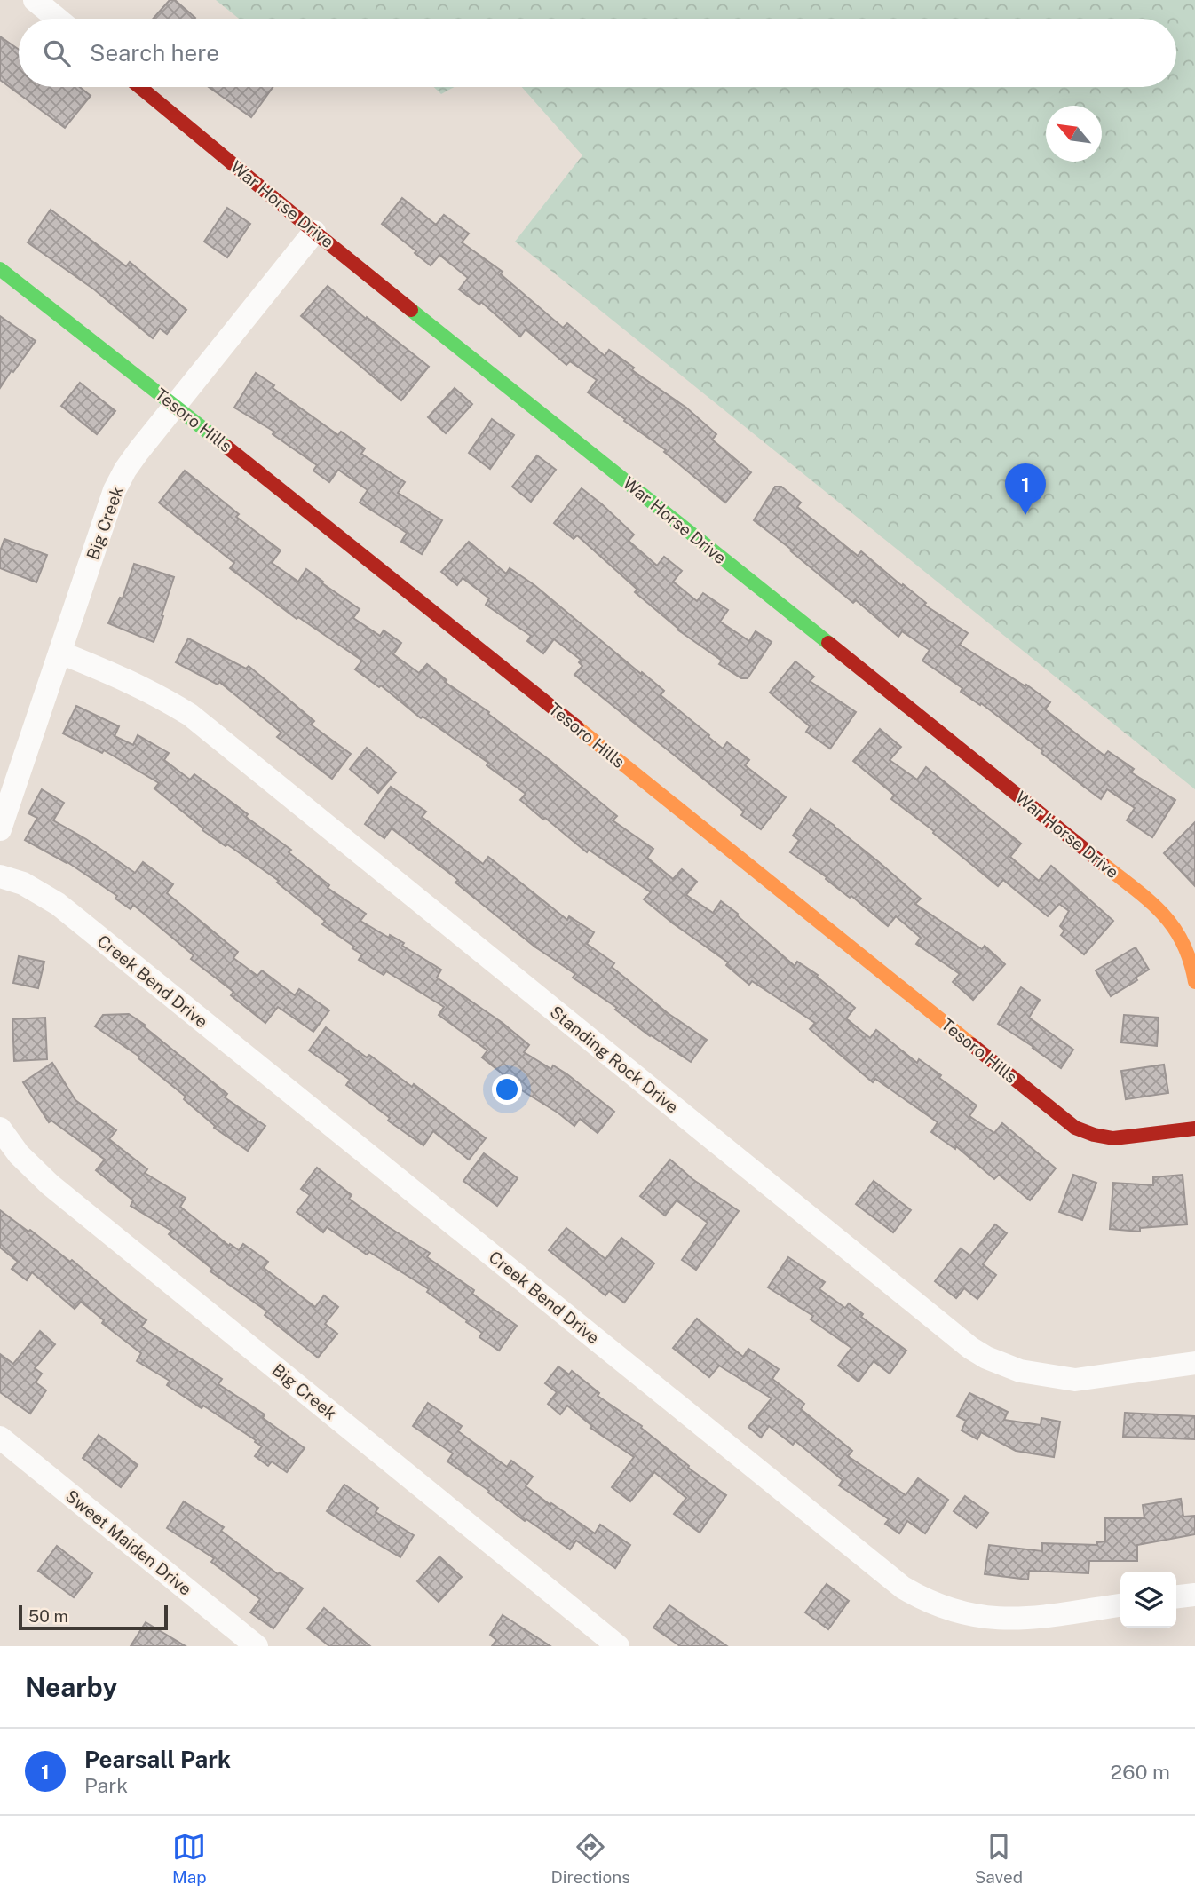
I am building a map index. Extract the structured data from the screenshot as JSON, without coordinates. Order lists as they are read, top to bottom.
{
  "streets": {
    "street": [
      "War Horse Drive",
      "Tesoro Hills",
      "Big Creek",
      "Creek Bend Drive",
      "Standing Rock Drive",
      "Sweet Maiden Drive"
    ]
  },
  "crossings": [
    ["War Horse Drive", "Big Creek"],
    ["Tesoro Hills", "Big Creek"],
    ["Big Creek", "Standing Rock Drive"]
  ],
  "scale_bar": "50 m",
  "north": "top left",
  "page": {
    "search": "Search here",
    "pins": "1",
    "scale": "50 m",
    "heading": "Nearby",
    "list": [
      {
        "mark": "1",
        "name": "Pearsall Park",
        "note": "Park",
        "value": "260 m"
      }
    ],
    "nav": ["Map", "Directions", "Saved"]
  }
}
